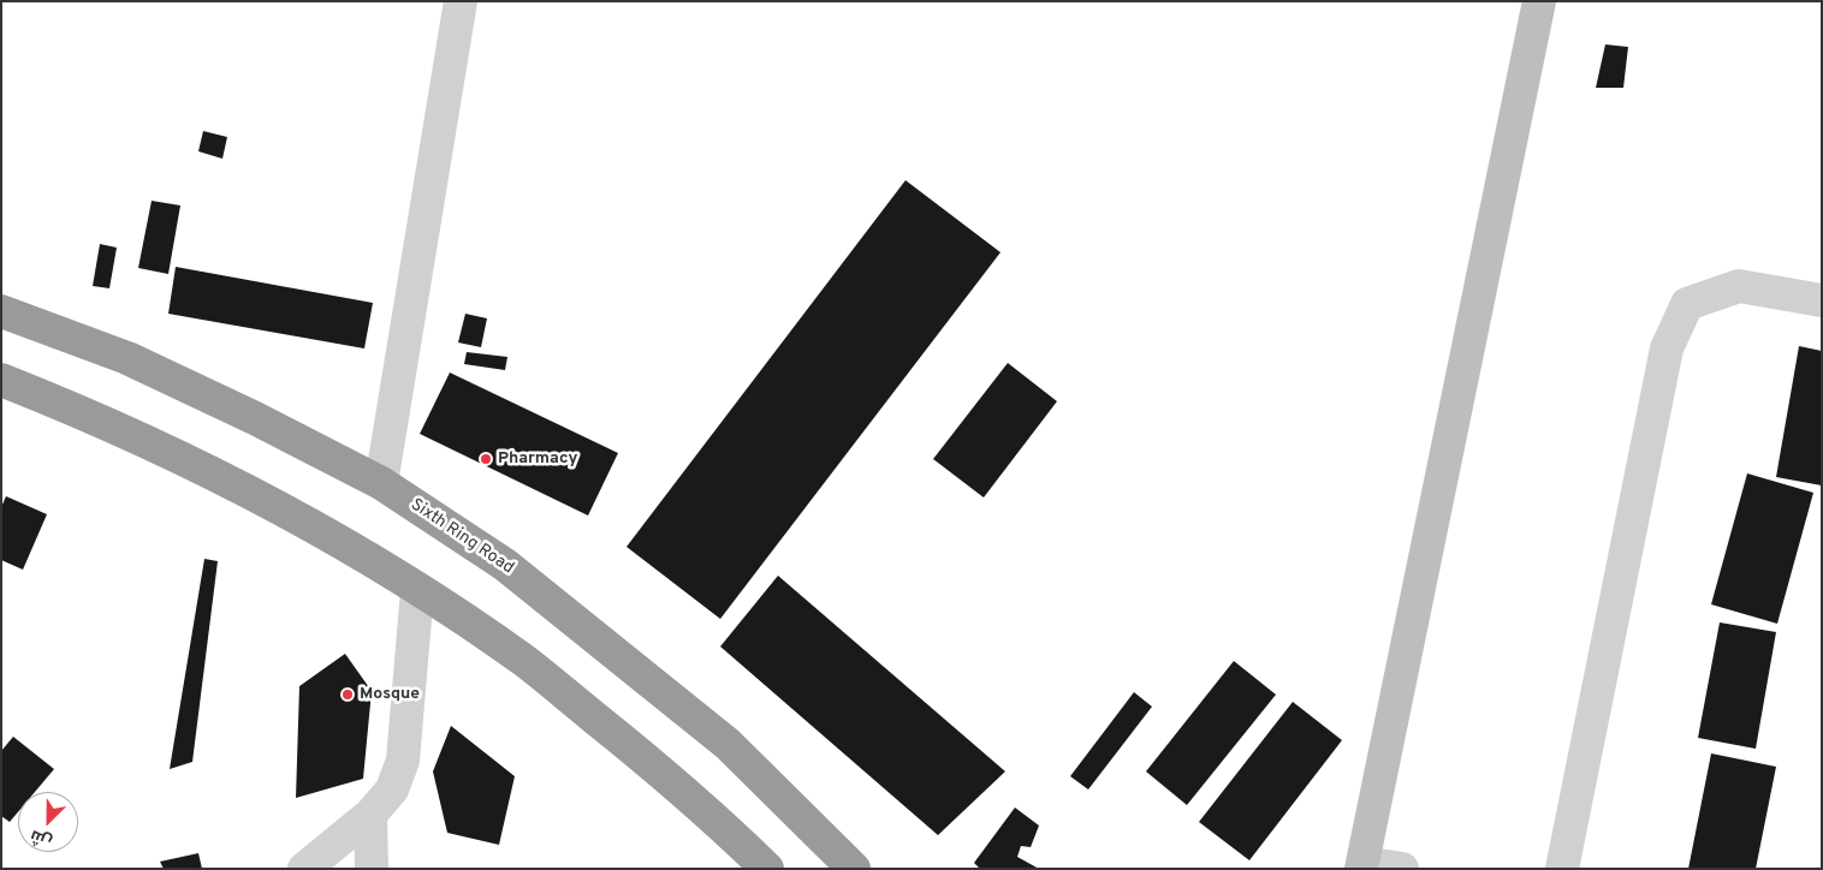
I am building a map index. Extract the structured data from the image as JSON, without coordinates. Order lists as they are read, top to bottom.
{
  "streets": {
    "highway": ["Sixth Ring Road"]
  },
  "places": ["Pharmacy", "Mosque"],
  "north": "bottom left"
}
